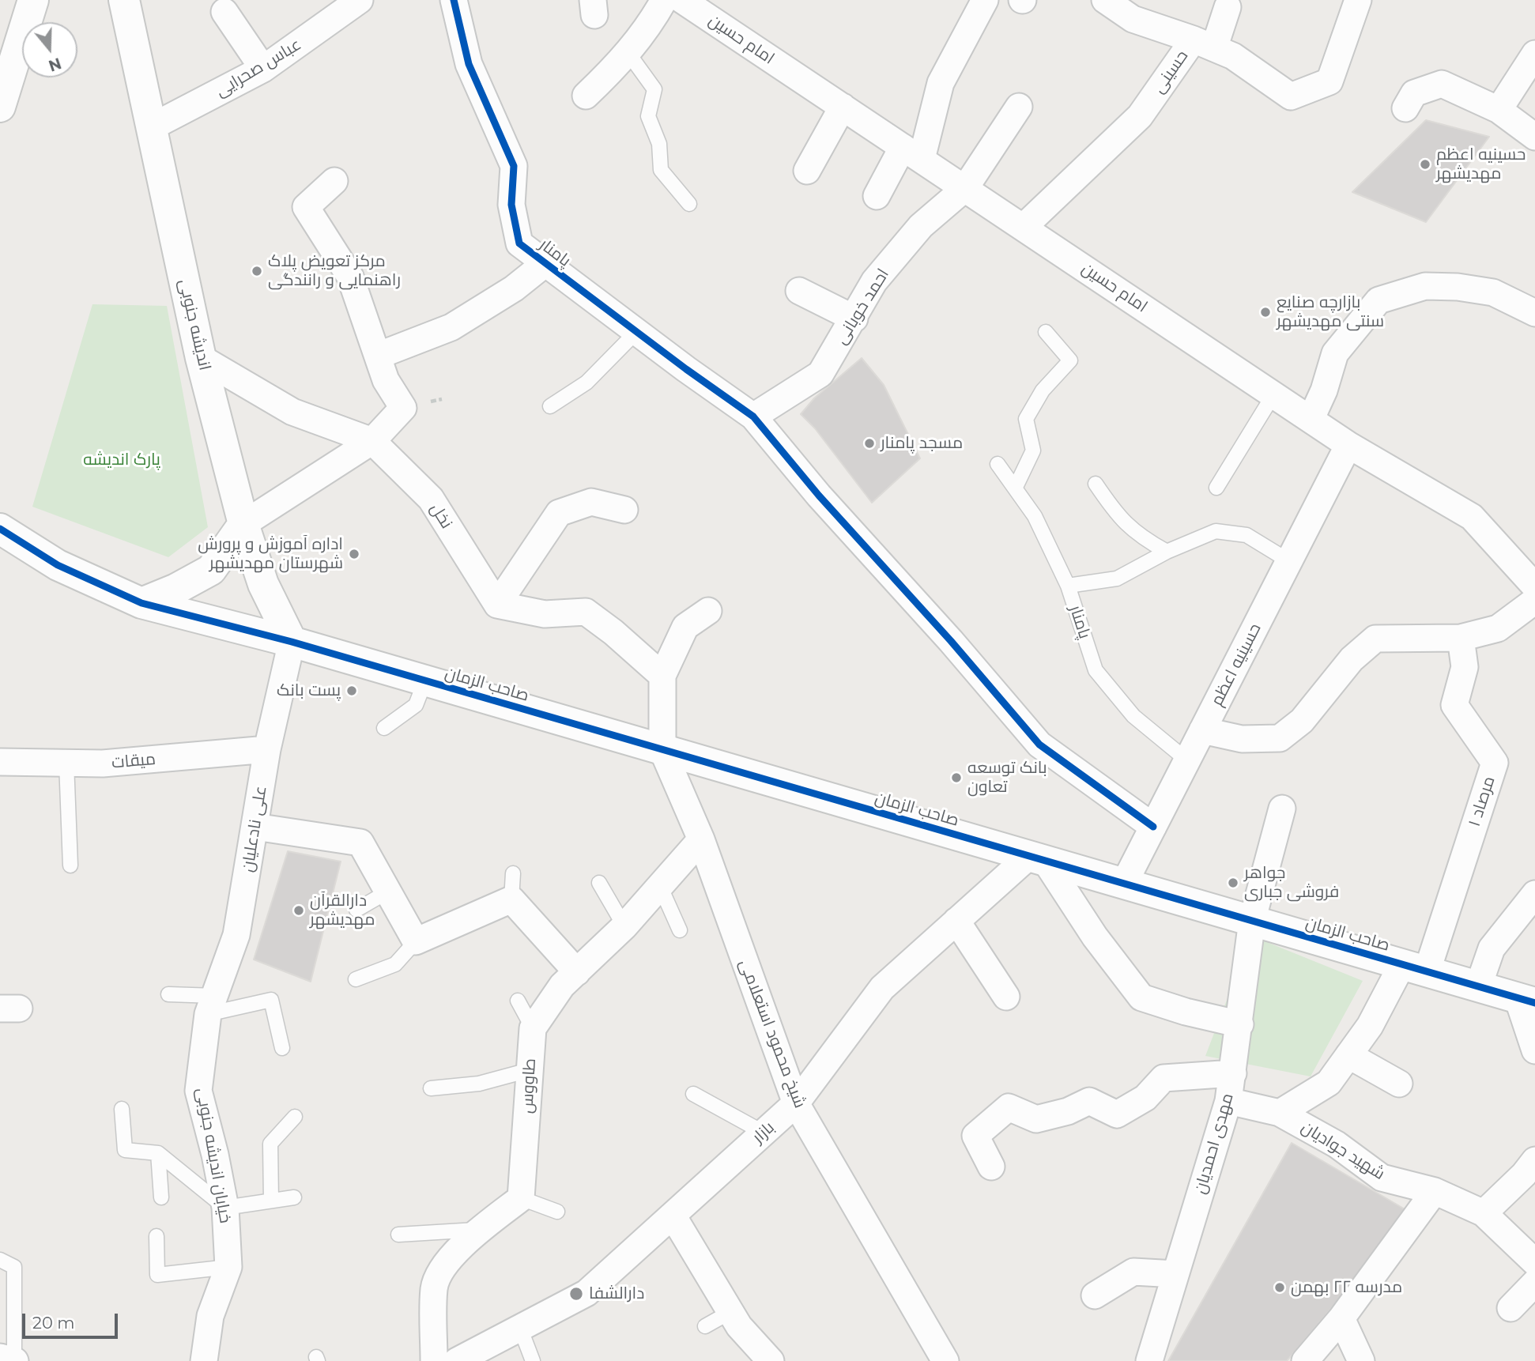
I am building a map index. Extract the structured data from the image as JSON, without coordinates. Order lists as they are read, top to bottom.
{
  "streets": {
    "street": [
      "امام حسین",
      "عباس صحرایی",
      "حسینی",
      "پامنار",
      "احمد خوبانی",
      "اندیشه جنوبی",
      "نخل",
      "حسینیه اعظم",
      "صاحب الزمان",
      "میقات",
      "مرصاد ۱",
      "علی نادعلیان",
      "شیخ محمود استعلامی",
      "طاووس",
      "بازار",
      "مهدی احمدیان",
      "شهید جوادیان",
      "خیابان اندیشه جنوبی"
    ]
  },
  "crossings": [
    ["امام حسین", "حسینی"],
    ["امام حسین", "احمد خوبانی"],
    ["امام حسین", "حسینیه اعظم"],
    ["عباس صحرایی", "اندیشه جنوبی"],
    ["پامنار", "احمد خوبانی"],
    ["پامنار", "حسینیه اعظم"],
    ["اندیشه جنوبی", "نخل"],
    ["اندیشه جنوبی", "صاحب الزمان"],
    ["اندیشه جنوبی", "علی نادعلیان"],
    ["حسینیه اعظم", "صاحب الزمان"],
    ["صاحب الزمان", "مرصاد ۱"],
    ["صاحب الزمان", "علی نادعلیان"],
    ["صاحب الزمان", "شیخ محمود استعلامی"],
    ["صاحب الزمان", "بازار"],
    ["صاحب الزمان", "مهدی احمدیان"],
    ["میقات", "علی نادعلیان"],
    ["علی نادعلیان", "خیابان اندیشه جنوبی"],
    ["شیخ محمود استعلامی", "طاووس"],
    ["شیخ محمود استعلامی", "بازار"],
    ["مهدی احمدیان", "شهید جوادیان"]
  ],
  "parks": ["پارک اندیشه"],
  "places": [
    "حسینیه اعظم مهدیشهر",
    "مرکز تعویض پلاک راهنمایی و رانندگی",
    "بازارچه صنایع سنتی مهدیشهر",
    "مسجد پامنار",
    "اداره آموزش و پرورش شهرستان مهدیشهر",
    "پست بانک",
    "بانک توسعه تعاون",
    "جواهر فروشی جباری",
    "دارالقرآن مهدیشهر",
    "مدرسه ۲۲ بهمن",
    "دارالشفا"
  ],
  "scale_bar": "20 m",
  "north": "bottom"
}
